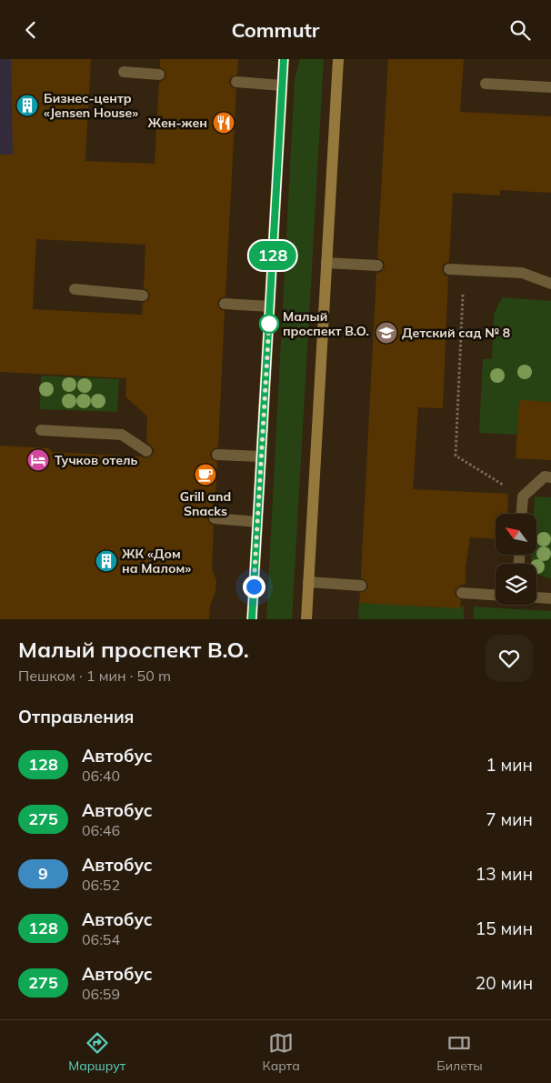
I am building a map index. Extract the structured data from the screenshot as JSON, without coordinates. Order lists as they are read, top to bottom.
{
  "places": {
    "building": ["Бизнес-центр «Jensen House»", "ЖК «Дом на Малом»"],
    "restaurant": ["Жен-жен"],
    "other": ["Малый проспект В.О."],
    "school or university": ["Детский сад № 8"],
    "hotel": ["Тучков отель"],
    "cafe": ["Grill and Snacks"]
  },
  "lines": ["bus line 128"],
  "north": "top left",
  "page": {
    "header": "Commutr",
    "on_map": "128",
    "heading": [
      ["Малый проспект В.О.", "Пешком · 1 мин · 50 m"],
      "Отправления"
    ],
    "list": [
      {
        "mark": "128",
        "name": "Автобус",
        "note": "06:40",
        "value": "1 мин"
      },
      {
        "mark": "275",
        "name": "Автобус",
        "note": "06:46",
        "value": "7 мин"
      },
      {
        "mark": "9",
        "name": "Автобус",
        "note": "06:52",
        "value": "13 мин"
      },
      {
        "mark": "128",
        "name": "Автобус",
        "note": "06:54",
        "value": "15 мин"
      },
      {
        "mark": "275",
        "name": "Автобус",
        "note": "06:59",
        "value": "20 мин"
      }
    ],
    "tabs": ["Маршрут", "Карта", "Билеты"]
  }
}
